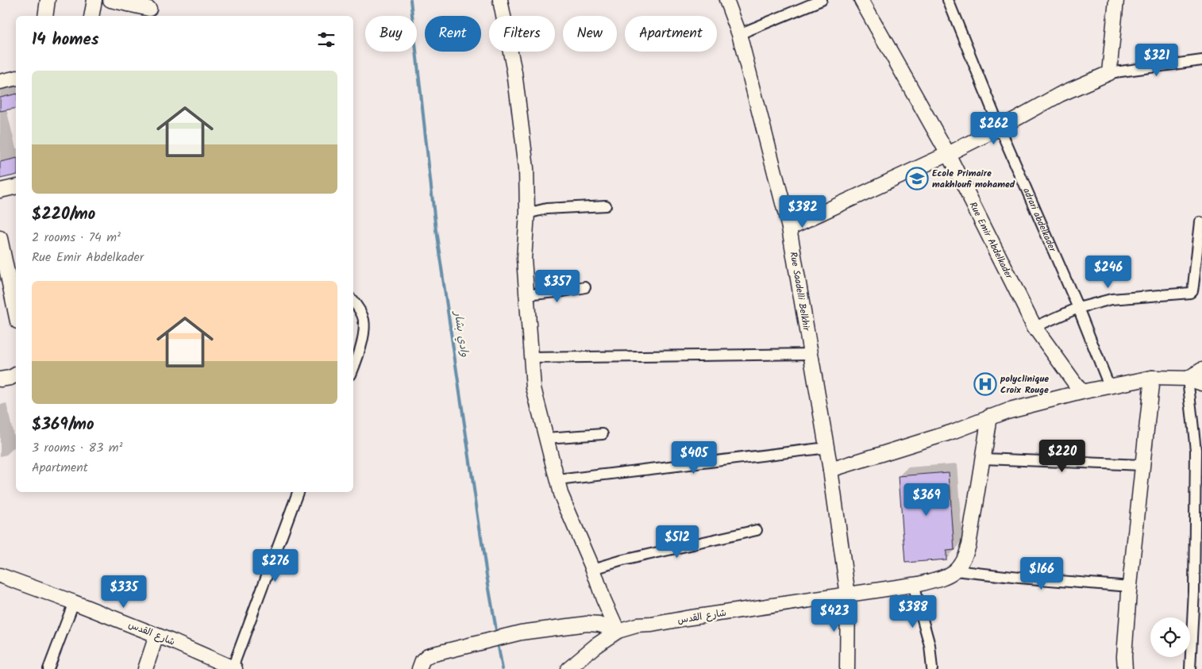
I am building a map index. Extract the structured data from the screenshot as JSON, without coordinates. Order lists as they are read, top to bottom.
{
  "streets": {
    "main road": ["Rue Emir Abdelkader", "Rue Saadelli Belkhir", "شارع القدس"],
    "street": ["adrari abdelkader"]
  },
  "crossings": [
    ["Rue Saadelli Belkhir", "شارع القدس"]
  ],
  "water": ["وادي بشار"],
  "places": {
    "school or university": ["Ecole Primaire makhloufi mohamed"],
    "hospital": ["polyclinique Croix Rouge"]
  },
  "page": {
    "chip": [
      "Buy",
      "Rent",
      "Filters",
      "New",
      "Apartment"
    ],
    "heading": "14 homes",
    "price": [
      "$321",
      "$262",
      "$382",
      "$246",
      "$357",
      "$220",
      "$405",
      "$369",
      "$512",
      "$276",
      "$166",
      "$335",
      "$388",
      "$423"
    ],
    "list": [
      {
        "name": "$220/mo",
        "note": "2 rooms · 74 m² · Rue Emir Abdelkader"
      },
      {
        "name": "$369/mo",
        "note": "3 rooms · 83 m² · Apartment"
      }
    ]
  }
}
